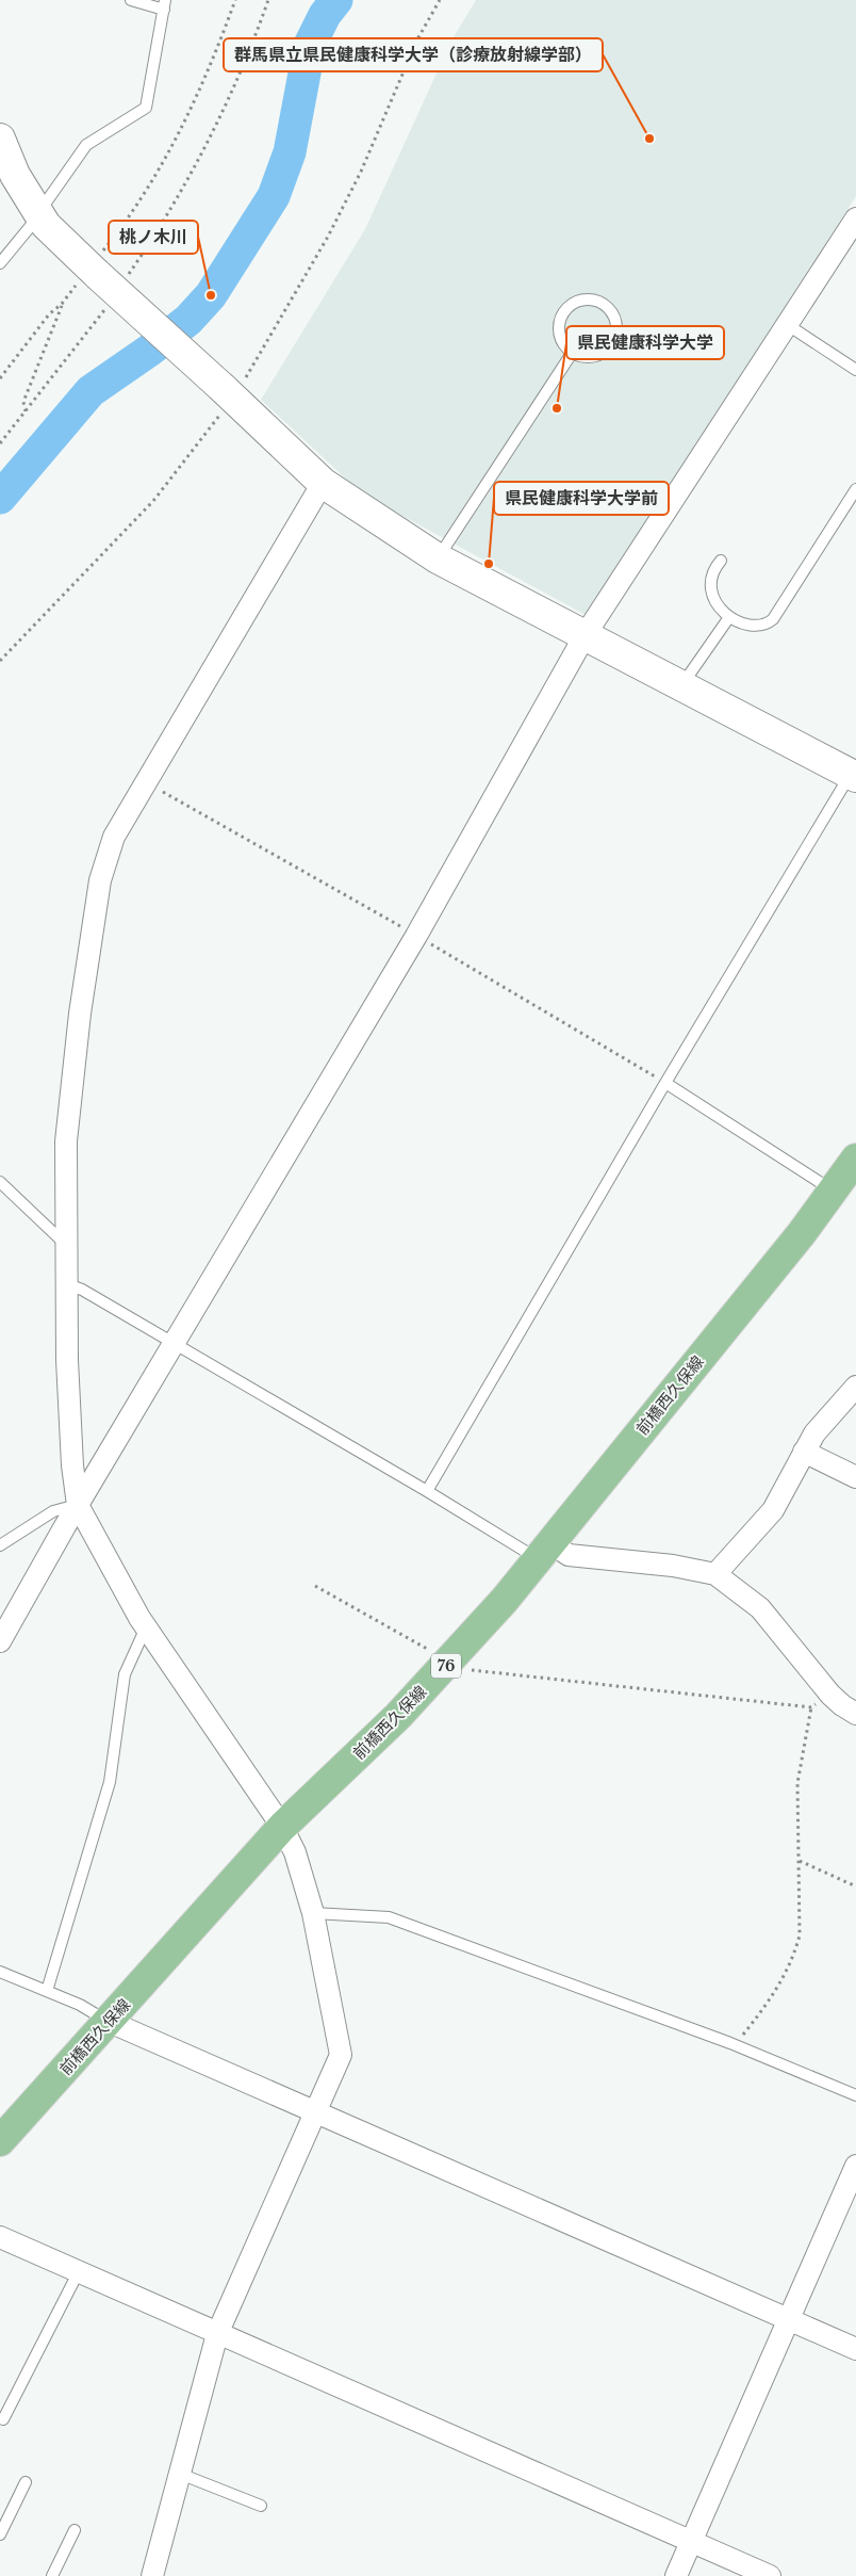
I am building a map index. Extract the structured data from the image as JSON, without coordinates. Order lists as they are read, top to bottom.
{
  "streets": {
    "main road": ["前橋西久保線", "76"]
  },
  "places": [
    "群馬県立県民健康科学大学（診療放射線学部）",
    "桃ノ木川",
    "県民健康科学大学",
    "県民健康科学大学前"
  ]
}
